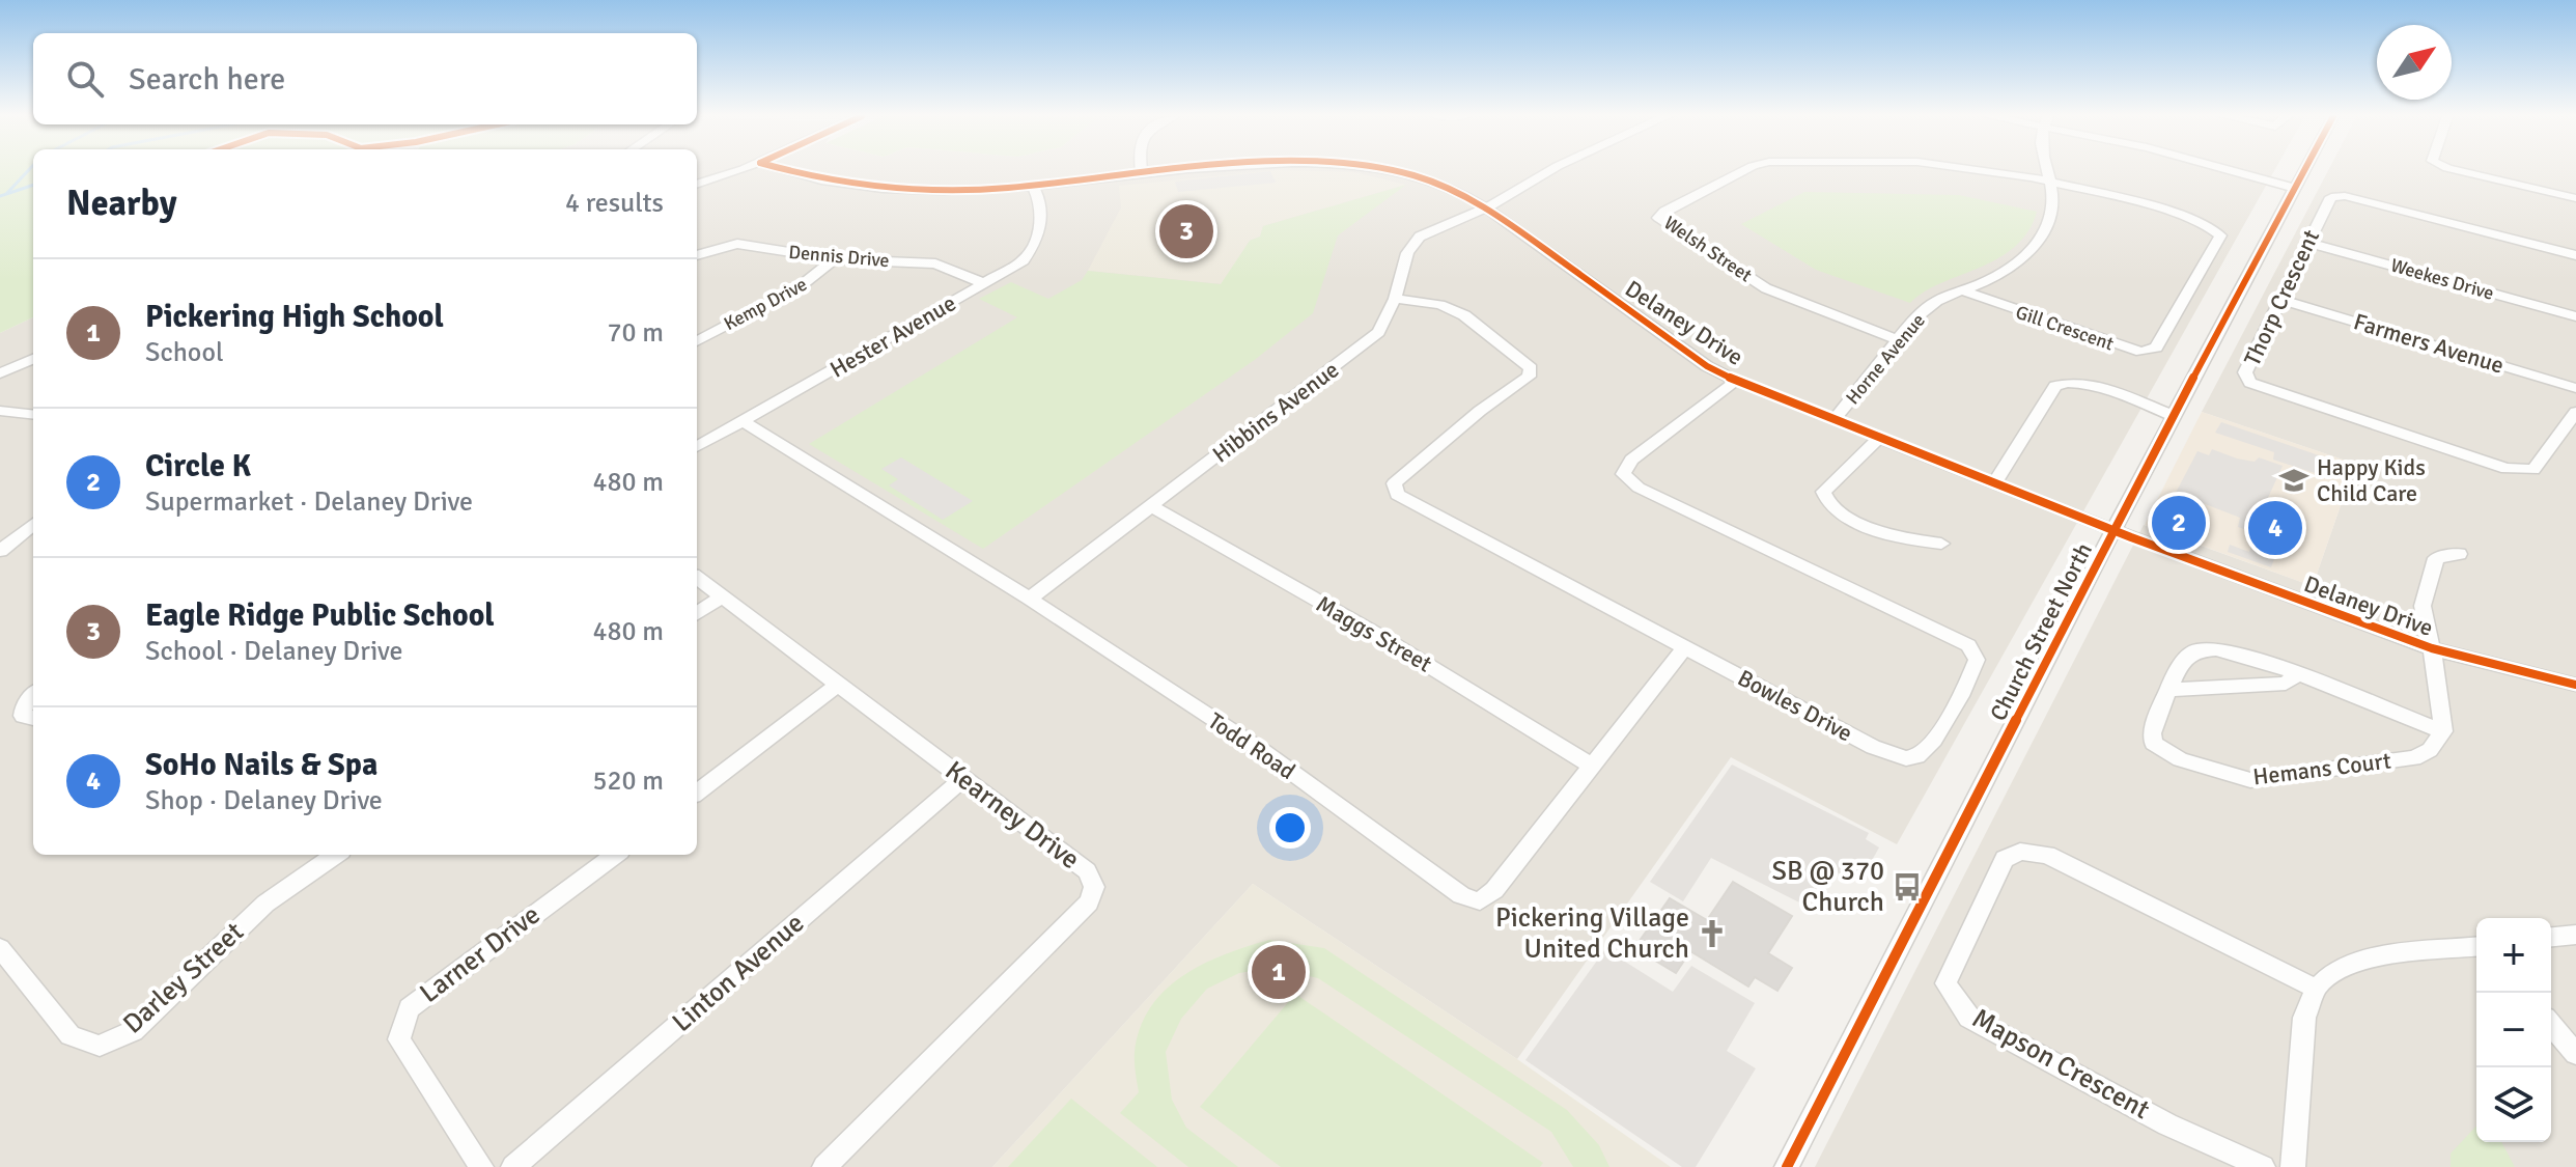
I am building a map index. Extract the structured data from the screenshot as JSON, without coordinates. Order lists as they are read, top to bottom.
{
  "streets": {
    "street": [
      "Welsh Street",
      "Dennis Drive",
      "Weekes Drive",
      "Thorp Crescent",
      "Kemp Drive",
      "Delaney Drive",
      "Gill Crescent",
      "Hester Avenue",
      "Farmers Avenue",
      "Horne Avenue",
      "Hibbins Avenue",
      "Church Street North",
      "Maggs Street",
      "Bowles Drive",
      "Todd Road",
      "Hemans Court",
      "Kearney Drive",
      "Larner Drive",
      "Linton Avenue",
      "Darley Street",
      "Mapson Crescent"
    ]
  },
  "crossings": [
    ["Welsh Street", "Gill Crescent"],
    ["Welsh Street", "Horne Avenue"],
    ["Dennis Drive", "Kemp Drive"],
    ["Dennis Drive", "Hester Avenue"],
    ["Weekes Drive", "Thorp Crescent"],
    ["Thorp Crescent", "Farmers Avenue"],
    ["Delaney Drive", "Hester Avenue"],
    ["Delaney Drive", "Horne Avenue"],
    ["Delaney Drive", "Hibbins Avenue"],
    ["Delaney Drive", "Church Street North"],
    ["Delaney Drive", "Bowles Drive"],
    ["Gill Crescent", "Horne Avenue"],
    ["Hester Avenue", "Todd Road"],
    ["Hibbins Avenue", "Maggs Street"],
    ["Hibbins Avenue", "Bowles Drive"],
    ["Hibbins Avenue", "Todd Road"],
    ["Maggs Street", "Todd Road"],
    ["Bowles Drive", "Todd Road"],
    ["Kearney Drive", "Linton Avenue"]
  ],
  "places": {
    "school or university": ["Happy Kids Child Care"],
    "bus stop": ["SB @ 370 Church"],
    "church": ["Pickering Village United Church"]
  },
  "north": "top right",
  "page": {
    "search": "Search here",
    "heading": ["Nearby", "4 results"],
    "pins": [
      "3",
      "2",
      "4",
      "1"
    ],
    "list": [
      {
        "mark": "1",
        "name": "Pickering High School",
        "note": "School",
        "value": "70 m"
      },
      {
        "mark": "2",
        "name": "Circle K",
        "note": "Supermarket · Delaney Drive",
        "value": "480 m"
      },
      {
        "mark": "3",
        "name": "Eagle Ridge Public School",
        "note": "School · Delaney Drive",
        "value": "480 m"
      },
      {
        "mark": "4",
        "name": "SoHo Nails & Spa",
        "note": "Shop · Delaney Drive",
        "value": "520 m"
      }
    ],
    "map_buttons": ["+", "−"]
  }
}
